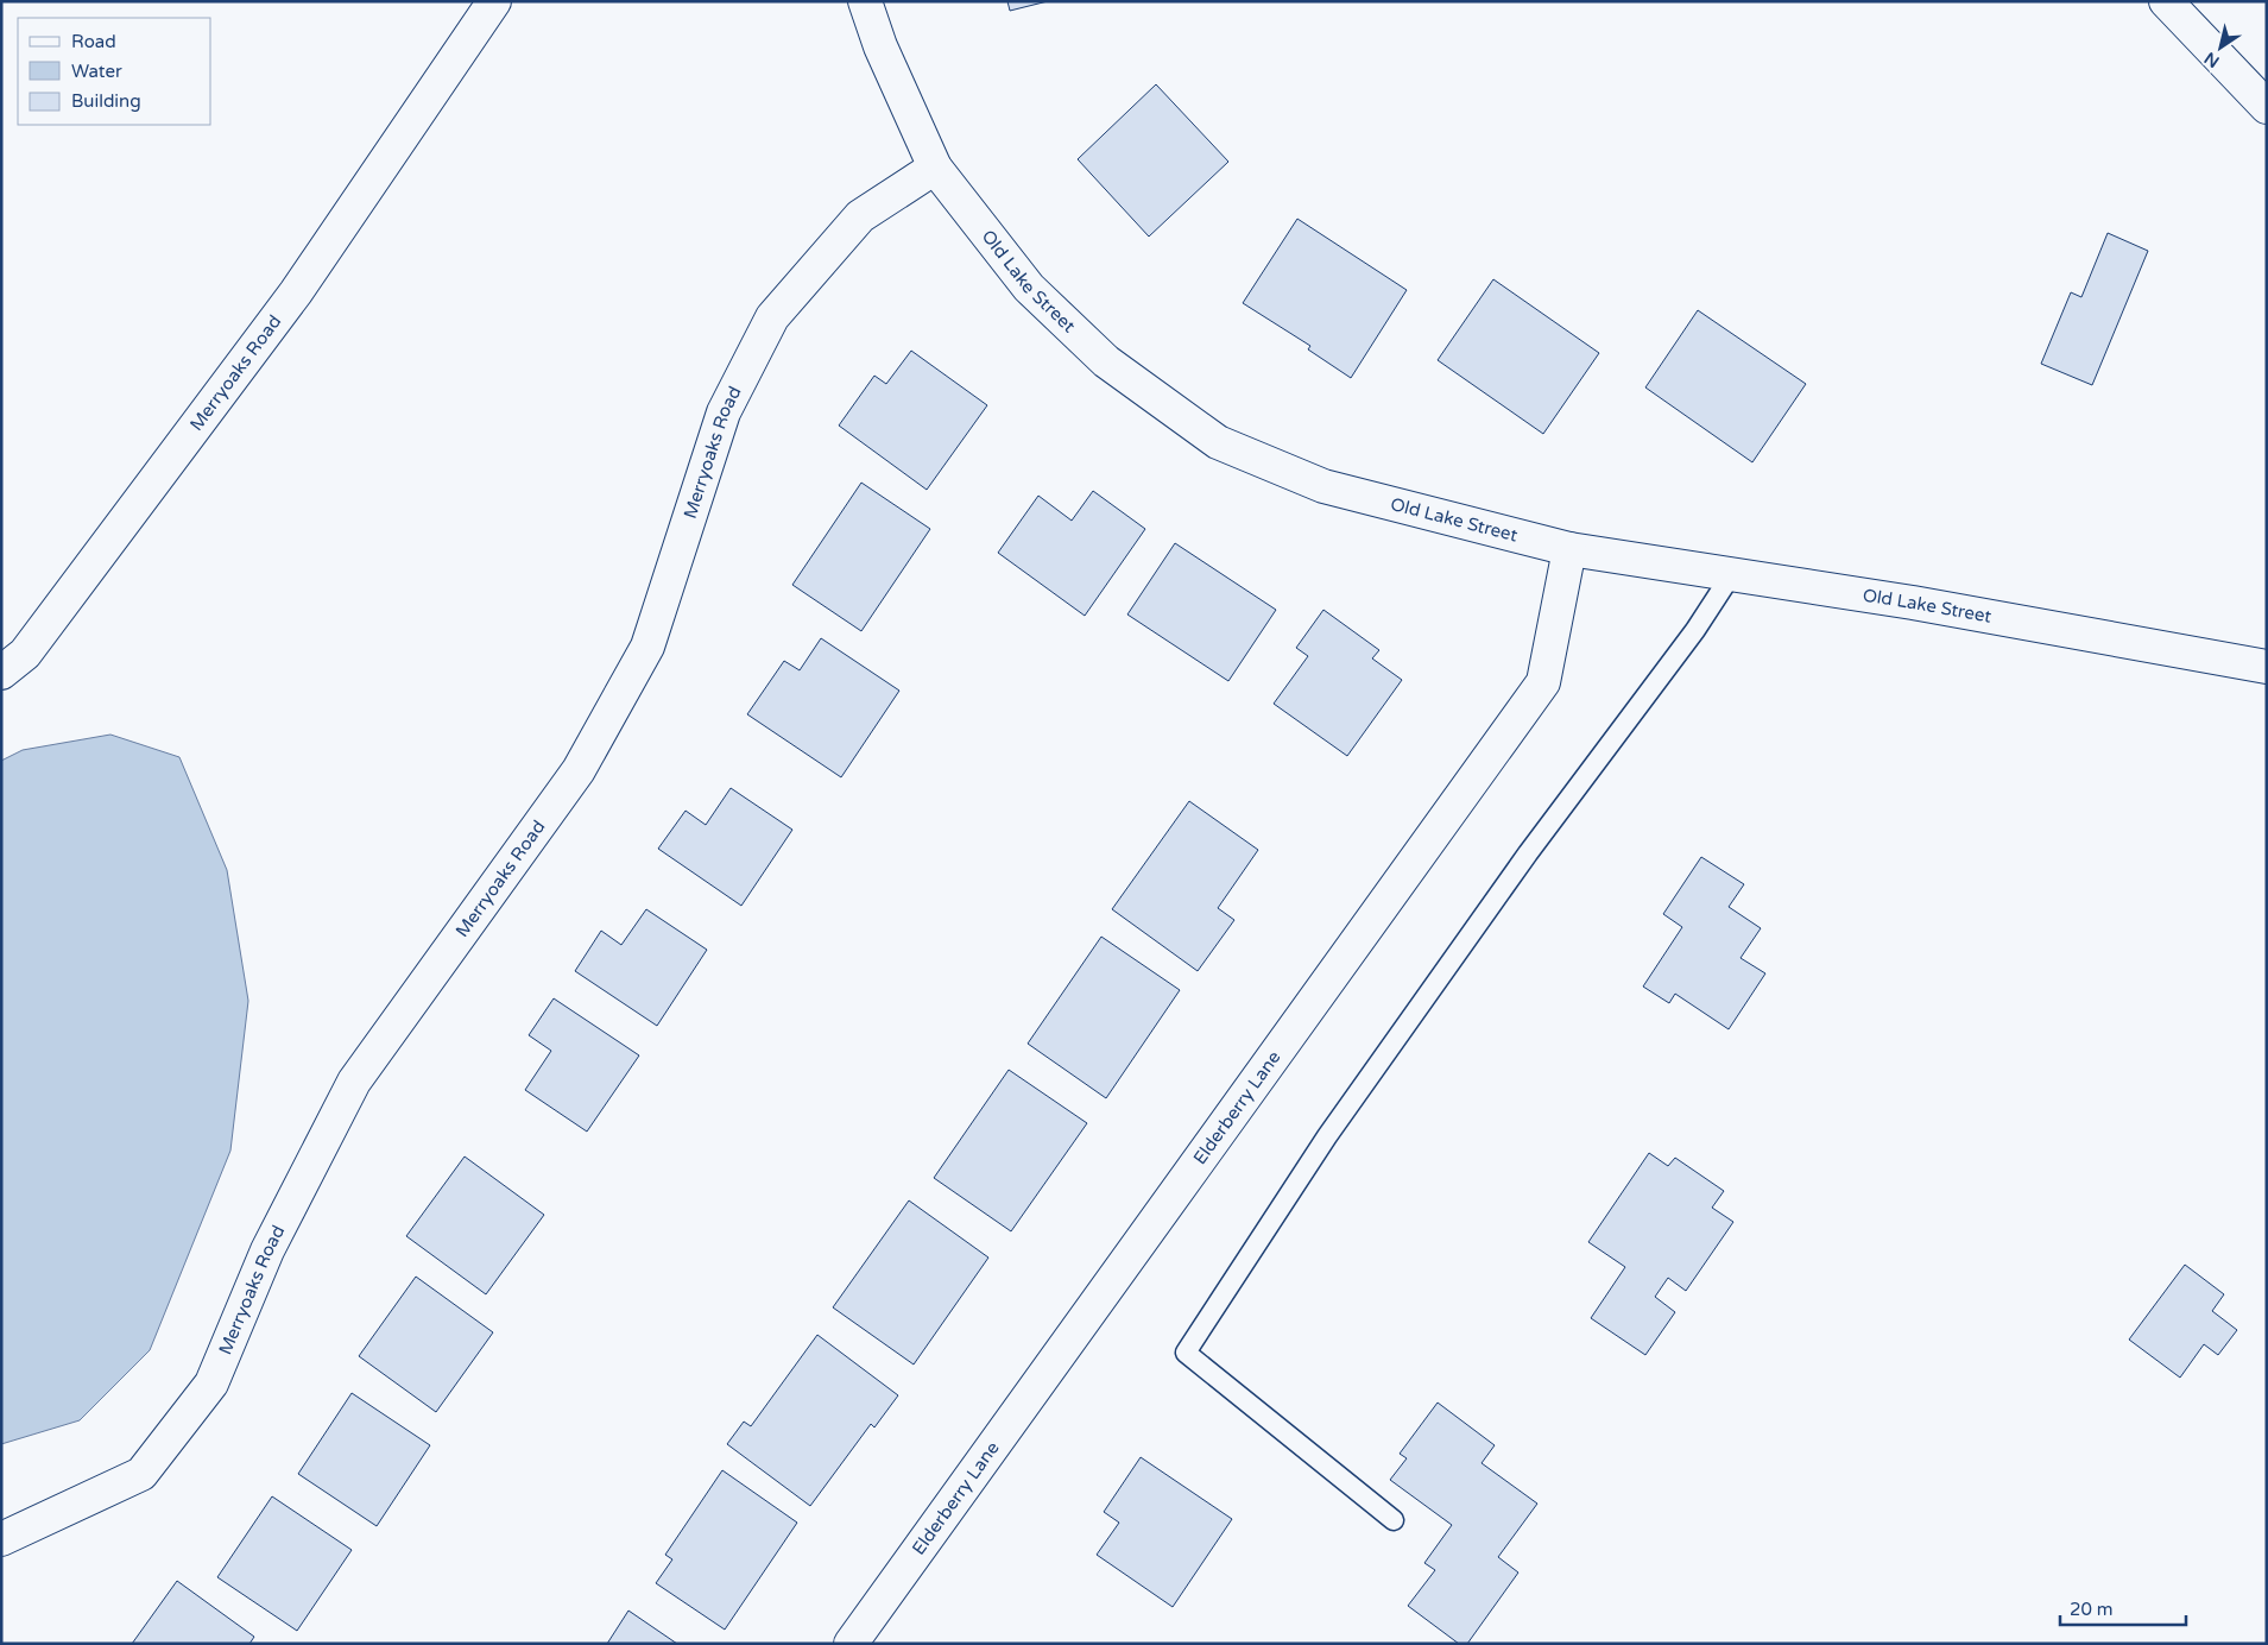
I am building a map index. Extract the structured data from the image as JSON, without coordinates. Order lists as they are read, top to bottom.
{
  "streets": {
    "main road": ["Old Lake Street", "Merryoaks Road", "Elderberry Lane"]
  },
  "crossings": [
    ["Old Lake Street", "Merryoaks Road"],
    ["Old Lake Street", "Elderberry Lane"]
  ],
  "legend": ["Road", "Water", "Building"],
  "scale_bar": "20 m",
  "north": "bottom left"
}
